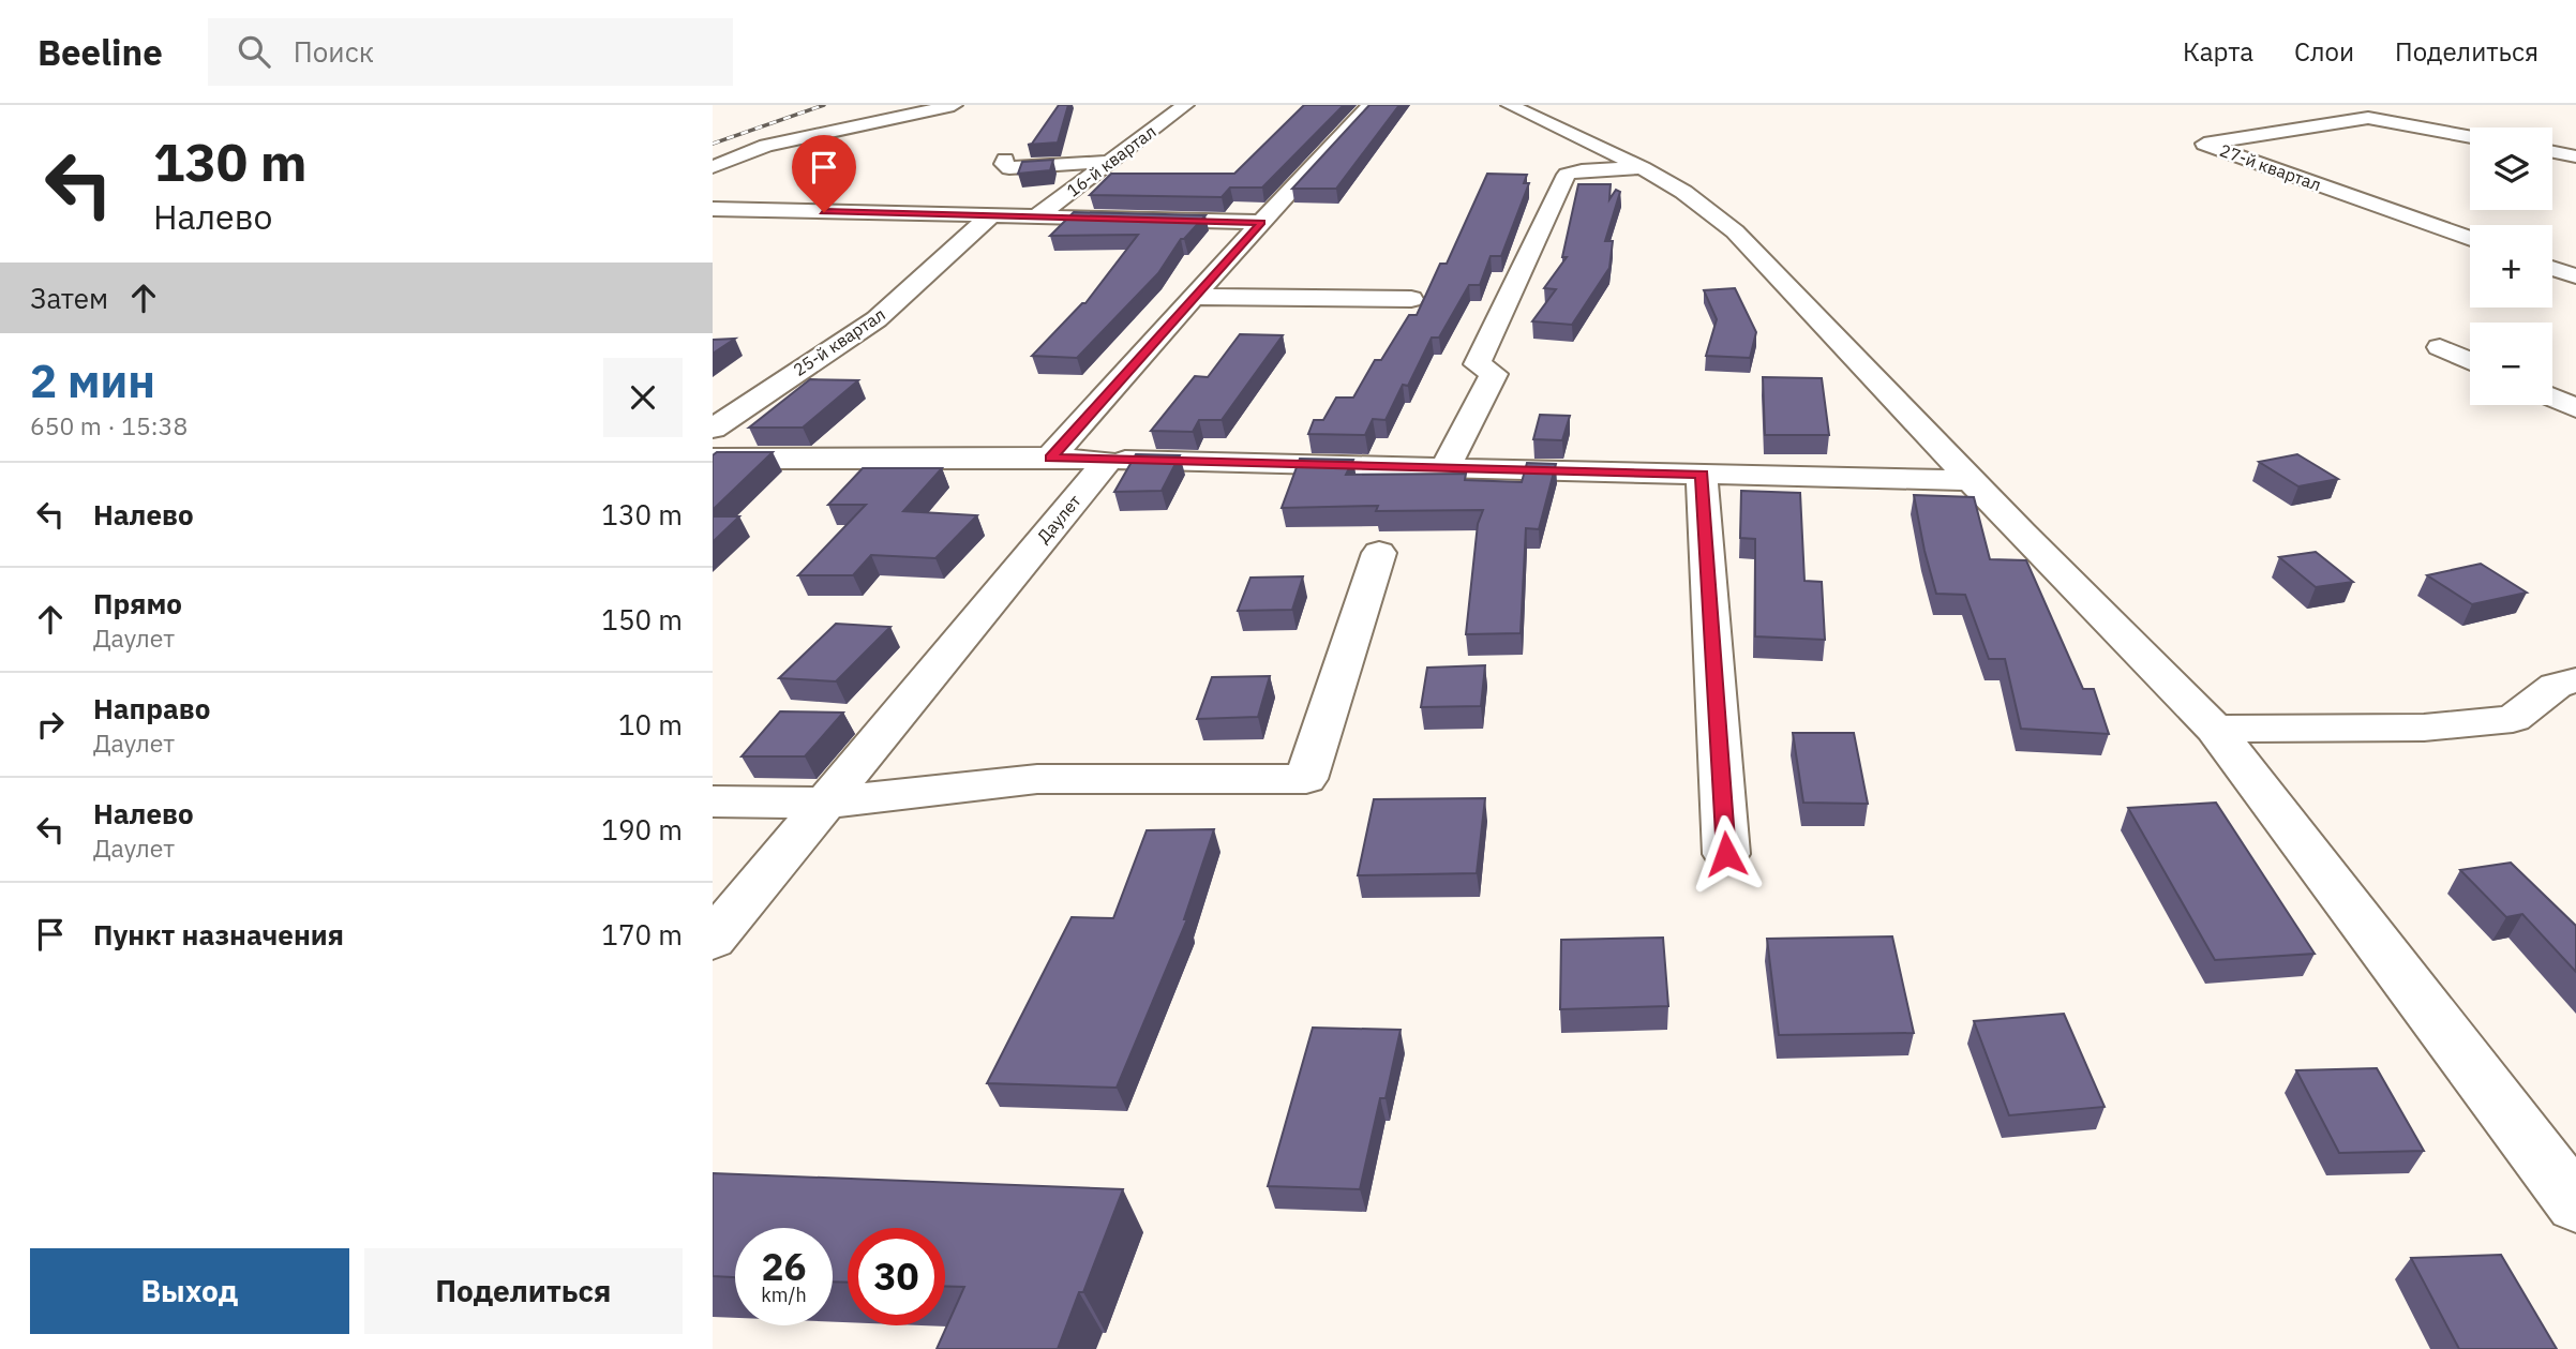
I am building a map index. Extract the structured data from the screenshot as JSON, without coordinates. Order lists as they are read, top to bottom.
{
  "streets": {
    "street": [
      "16-й квартал",
      "27-й квартал",
      "25-й квартал",
      "Даулет"
    ]
  },
  "page": {
    "header": "Beeline",
    "search": "Поиск",
    "nav": ["Карта", "Слои", "Поделиться"],
    "turn": ["130 m", "Налево"],
    "map_buttons": ["+", "−"],
    "then": "Затем",
    "heading": ["2 мин", "650 m · 15:38"],
    "list": [
      {
        "name": "Налево",
        "value": "130 m"
      },
      {
        "name": "Прямо",
        "note": "Даулет",
        "value": "150 m"
      },
      {
        "name": "Направо",
        "note": "Даулет",
        "value": "10 m"
      },
      {
        "name": "Налево",
        "note": "Даулет",
        "value": "190 m"
      },
      {
        "name": "Пункт назначения",
        "value": "170 m"
      }
    ],
    "speed": "26 km/h",
    "limit": "30",
    "buttons": ["Выход", "Поделиться"]
  }
}
